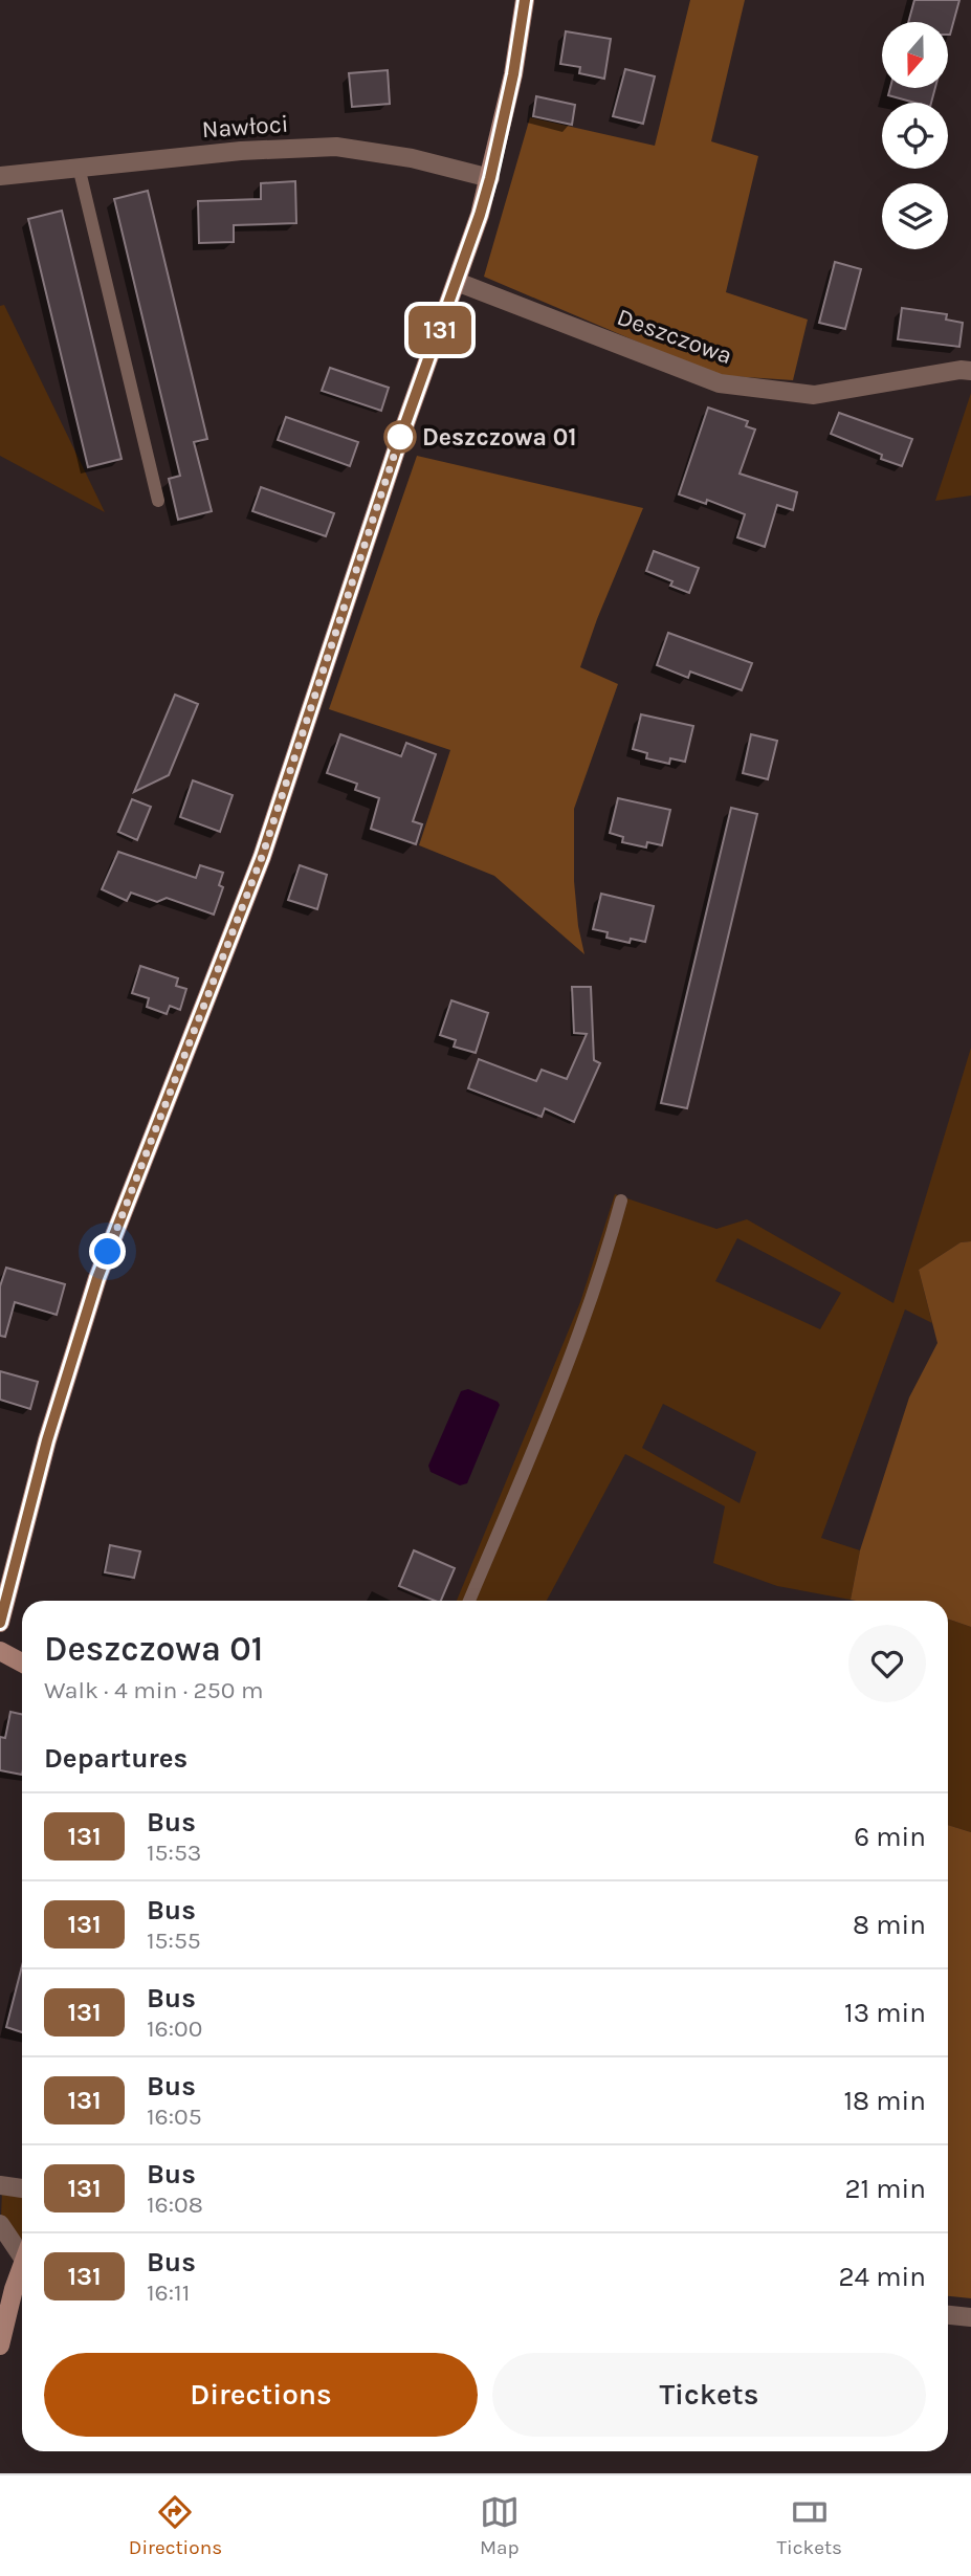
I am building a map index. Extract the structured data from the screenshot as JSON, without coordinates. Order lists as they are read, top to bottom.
{
  "streets": {
    "street": ["Nawłoci", "Deszczowa"]
  },
  "places": ["Deszczowa 01"],
  "lines": ["bus line 131"],
  "north": "bottom",
  "page": {
    "on_map": "131",
    "heading": [
      ["Deszczowa 01", "Walk · 4 min · 250 m"],
      "Departures"
    ],
    "list": [
      {
        "mark": "131",
        "name": "Bus",
        "note": "15:53",
        "value": "6 min"
      },
      {
        "mark": "131",
        "name": "Bus",
        "note": "15:55",
        "value": "8 min"
      },
      {
        "mark": "131",
        "name": "Bus",
        "note": "16:00",
        "value": "13 min"
      },
      {
        "mark": "131",
        "name": "Bus",
        "note": "16:05",
        "value": "18 min"
      },
      {
        "mark": "131",
        "name": "Bus",
        "note": "16:08",
        "value": "21 min"
      },
      {
        "mark": "131",
        "name": "Bus",
        "note": "16:11",
        "value": "24 min"
      }
    ],
    "buttons": ["Directions", "Tickets"],
    "tabs": ["Directions", "Map", "Tickets"]
  }
}
